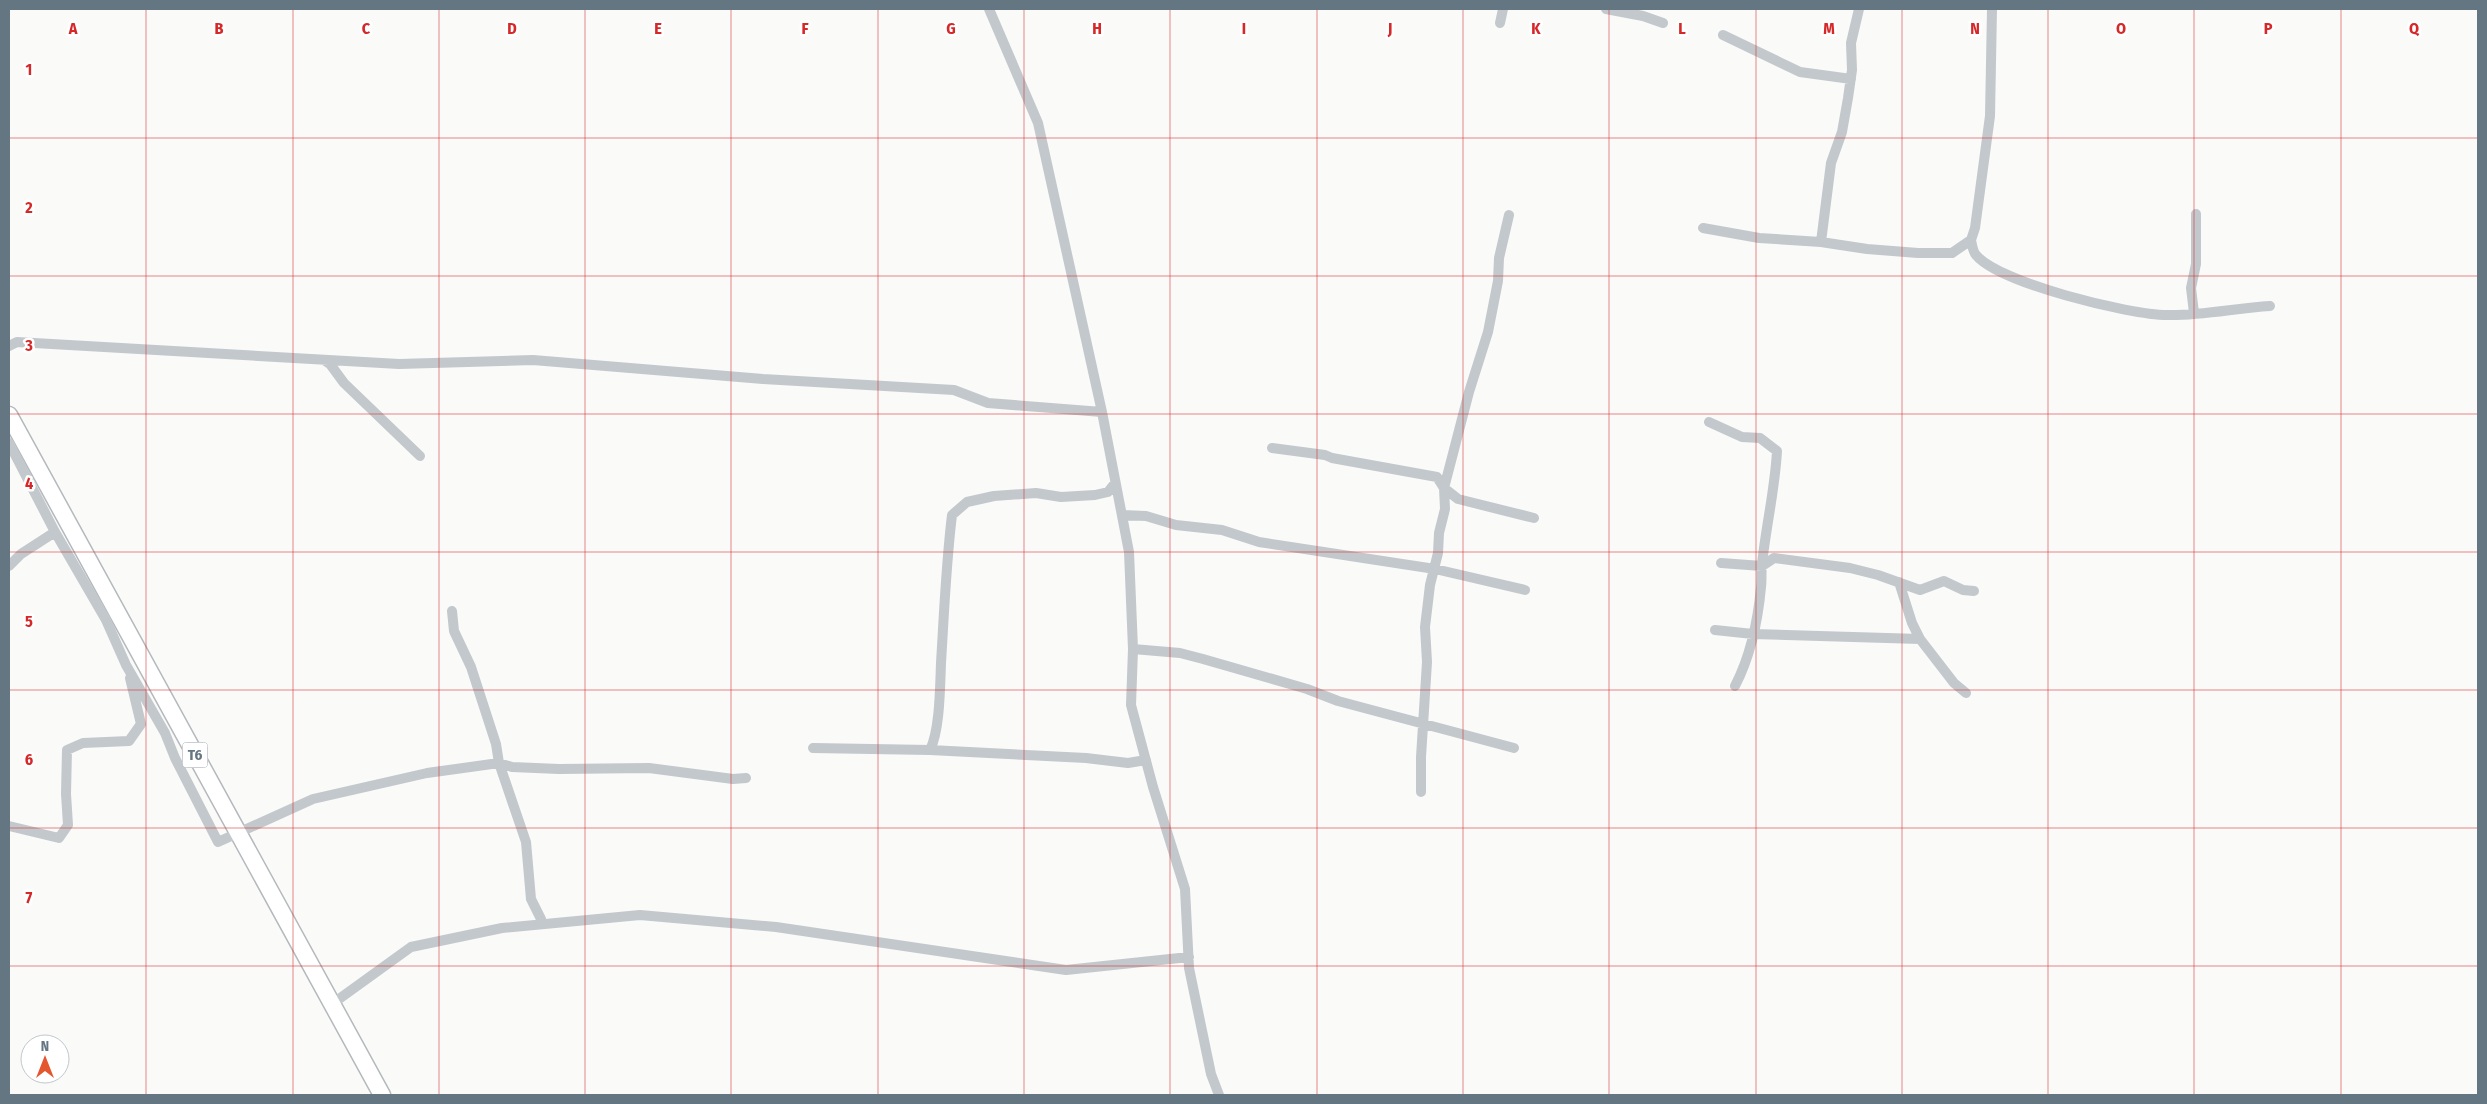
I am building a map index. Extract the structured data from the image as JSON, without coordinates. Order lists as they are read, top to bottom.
{
  "streets": {
    "highway": ["T6"]
  },
  "north": "top",
  "grid": {
    "columns": [
      "A",
      "B",
      "C",
      "D",
      "E",
      "F",
      "G",
      "H",
      "I",
      "J",
      "K",
      "L",
      "M",
      "N",
      "O",
      "P",
      "Q"
    ],
    "rows": [
      "1",
      "2",
      "3",
      "4",
      "5",
      "6",
      "7"
    ]
  }
}
